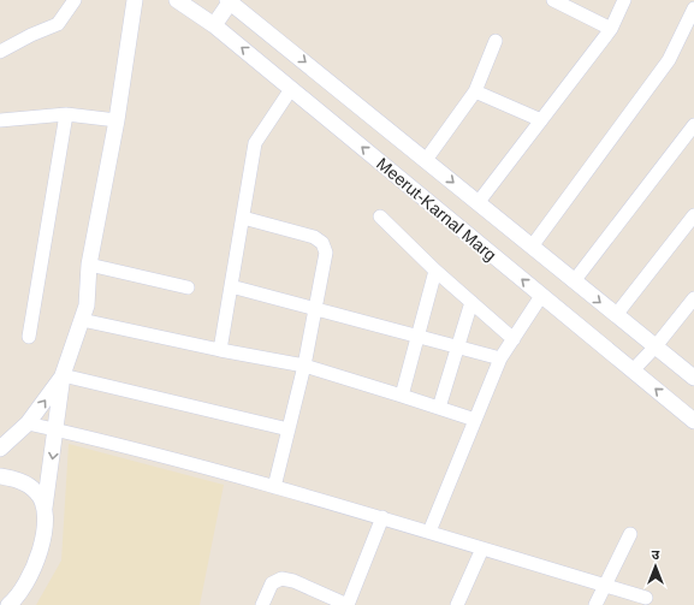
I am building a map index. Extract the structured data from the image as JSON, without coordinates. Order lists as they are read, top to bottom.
{
  "streets": {
    "street": ["Meerut-Karnal Marg"]
  },
  "north": "top"
}
